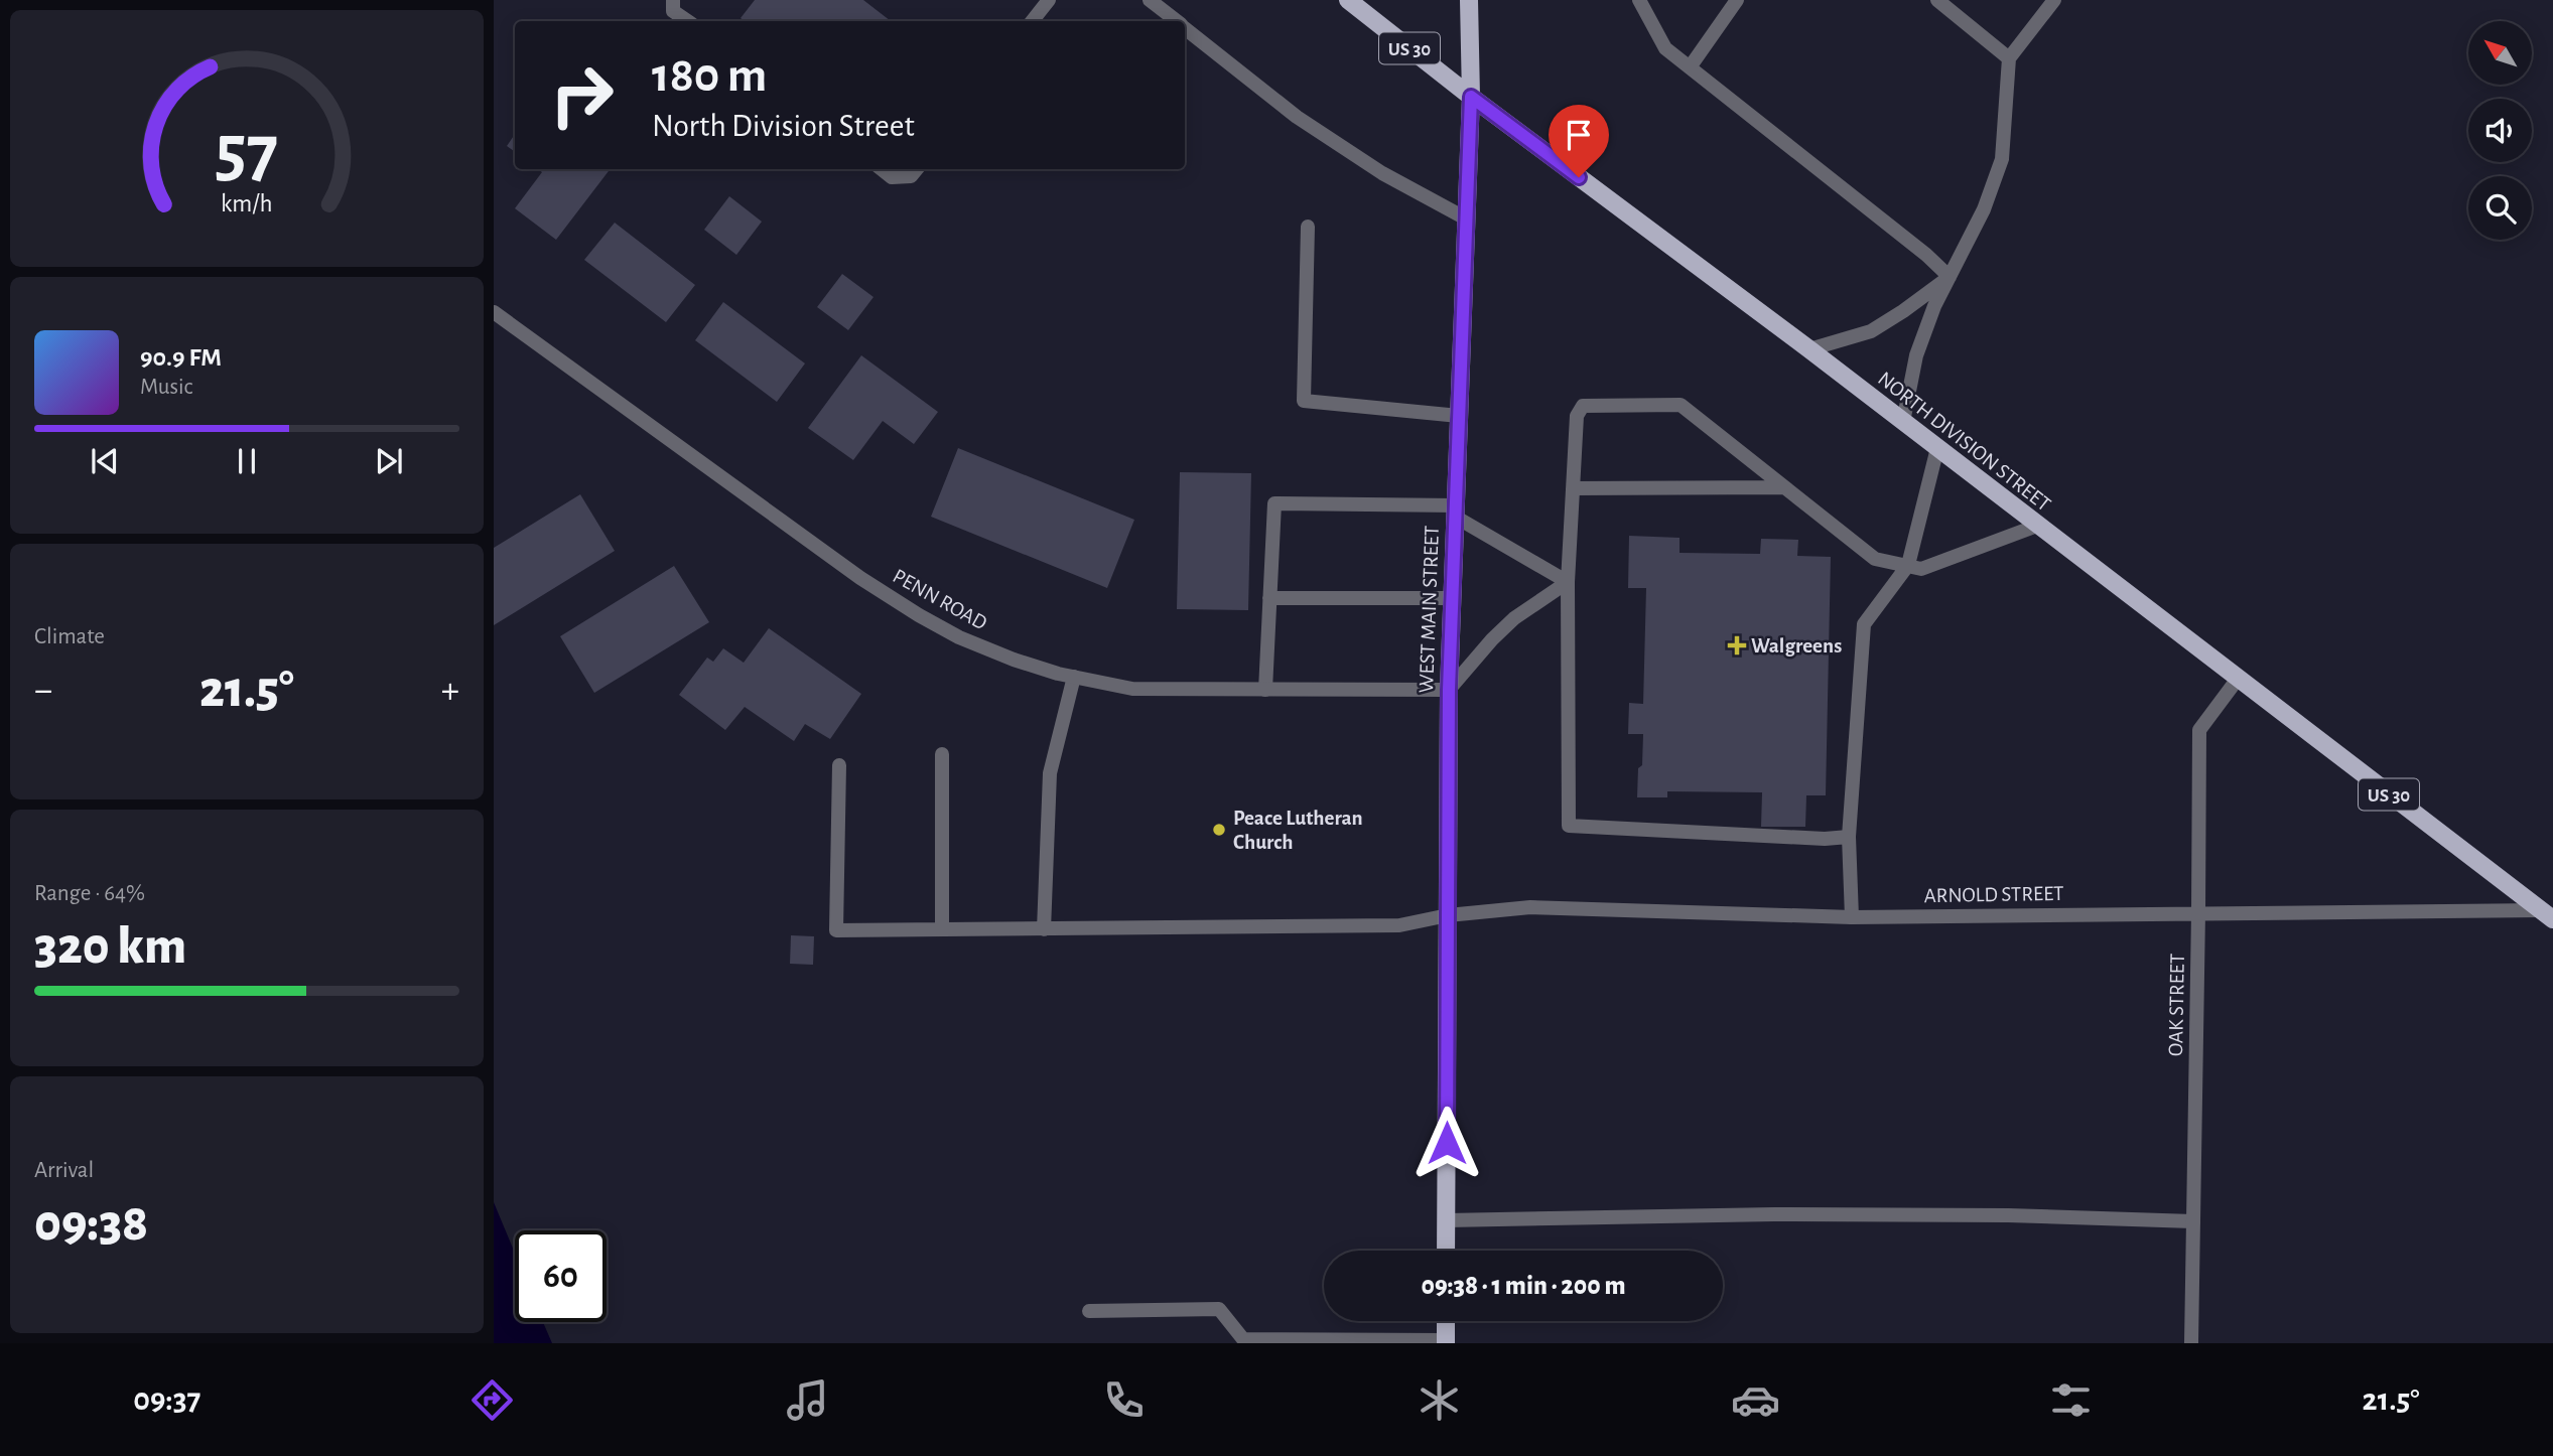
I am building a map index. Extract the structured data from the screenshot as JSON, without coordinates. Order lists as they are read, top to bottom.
{
  "streets": {
    "main road": ["US 30", "NORTH DIVISION STREET", "WEST MAIN STREET"],
    "street": ["PENN ROAD", "ARNOLD STREET", "OAK STREET"]
  },
  "crossings": [
    ["NORTH DIVISION STREET", "WEST MAIN STREET"],
    ["NORTH DIVISION STREET", "ARNOLD STREET"],
    ["NORTH DIVISION STREET", "OAK STREET"],
    ["PENN ROAD", "WEST MAIN STREET"],
    ["WEST MAIN STREET", "ARNOLD STREET"],
    ["ARNOLD STREET", "OAK STREET"]
  ],
  "places": {
    "health": ["Walgreens"],
    "other": ["Peace Lutheran Church"]
  },
  "north": "top left",
  "page": {
    "turn": ["180 m", "North Division Street"],
    "song": ["90.9 FM", "Music"],
    "tile": [
      "Climate",
      ["Range · 64%", "320 km"],
      ["Arrival", "09:38"]
    ],
    "heat": ["−", "21.5°", "+"],
    "limit": "60",
    "trip": "09:38 · 1 min · 200 m",
    "tabs": ["09:37", "21.5°"],
    "gauge": ["57", "km/h"]
  }
}
